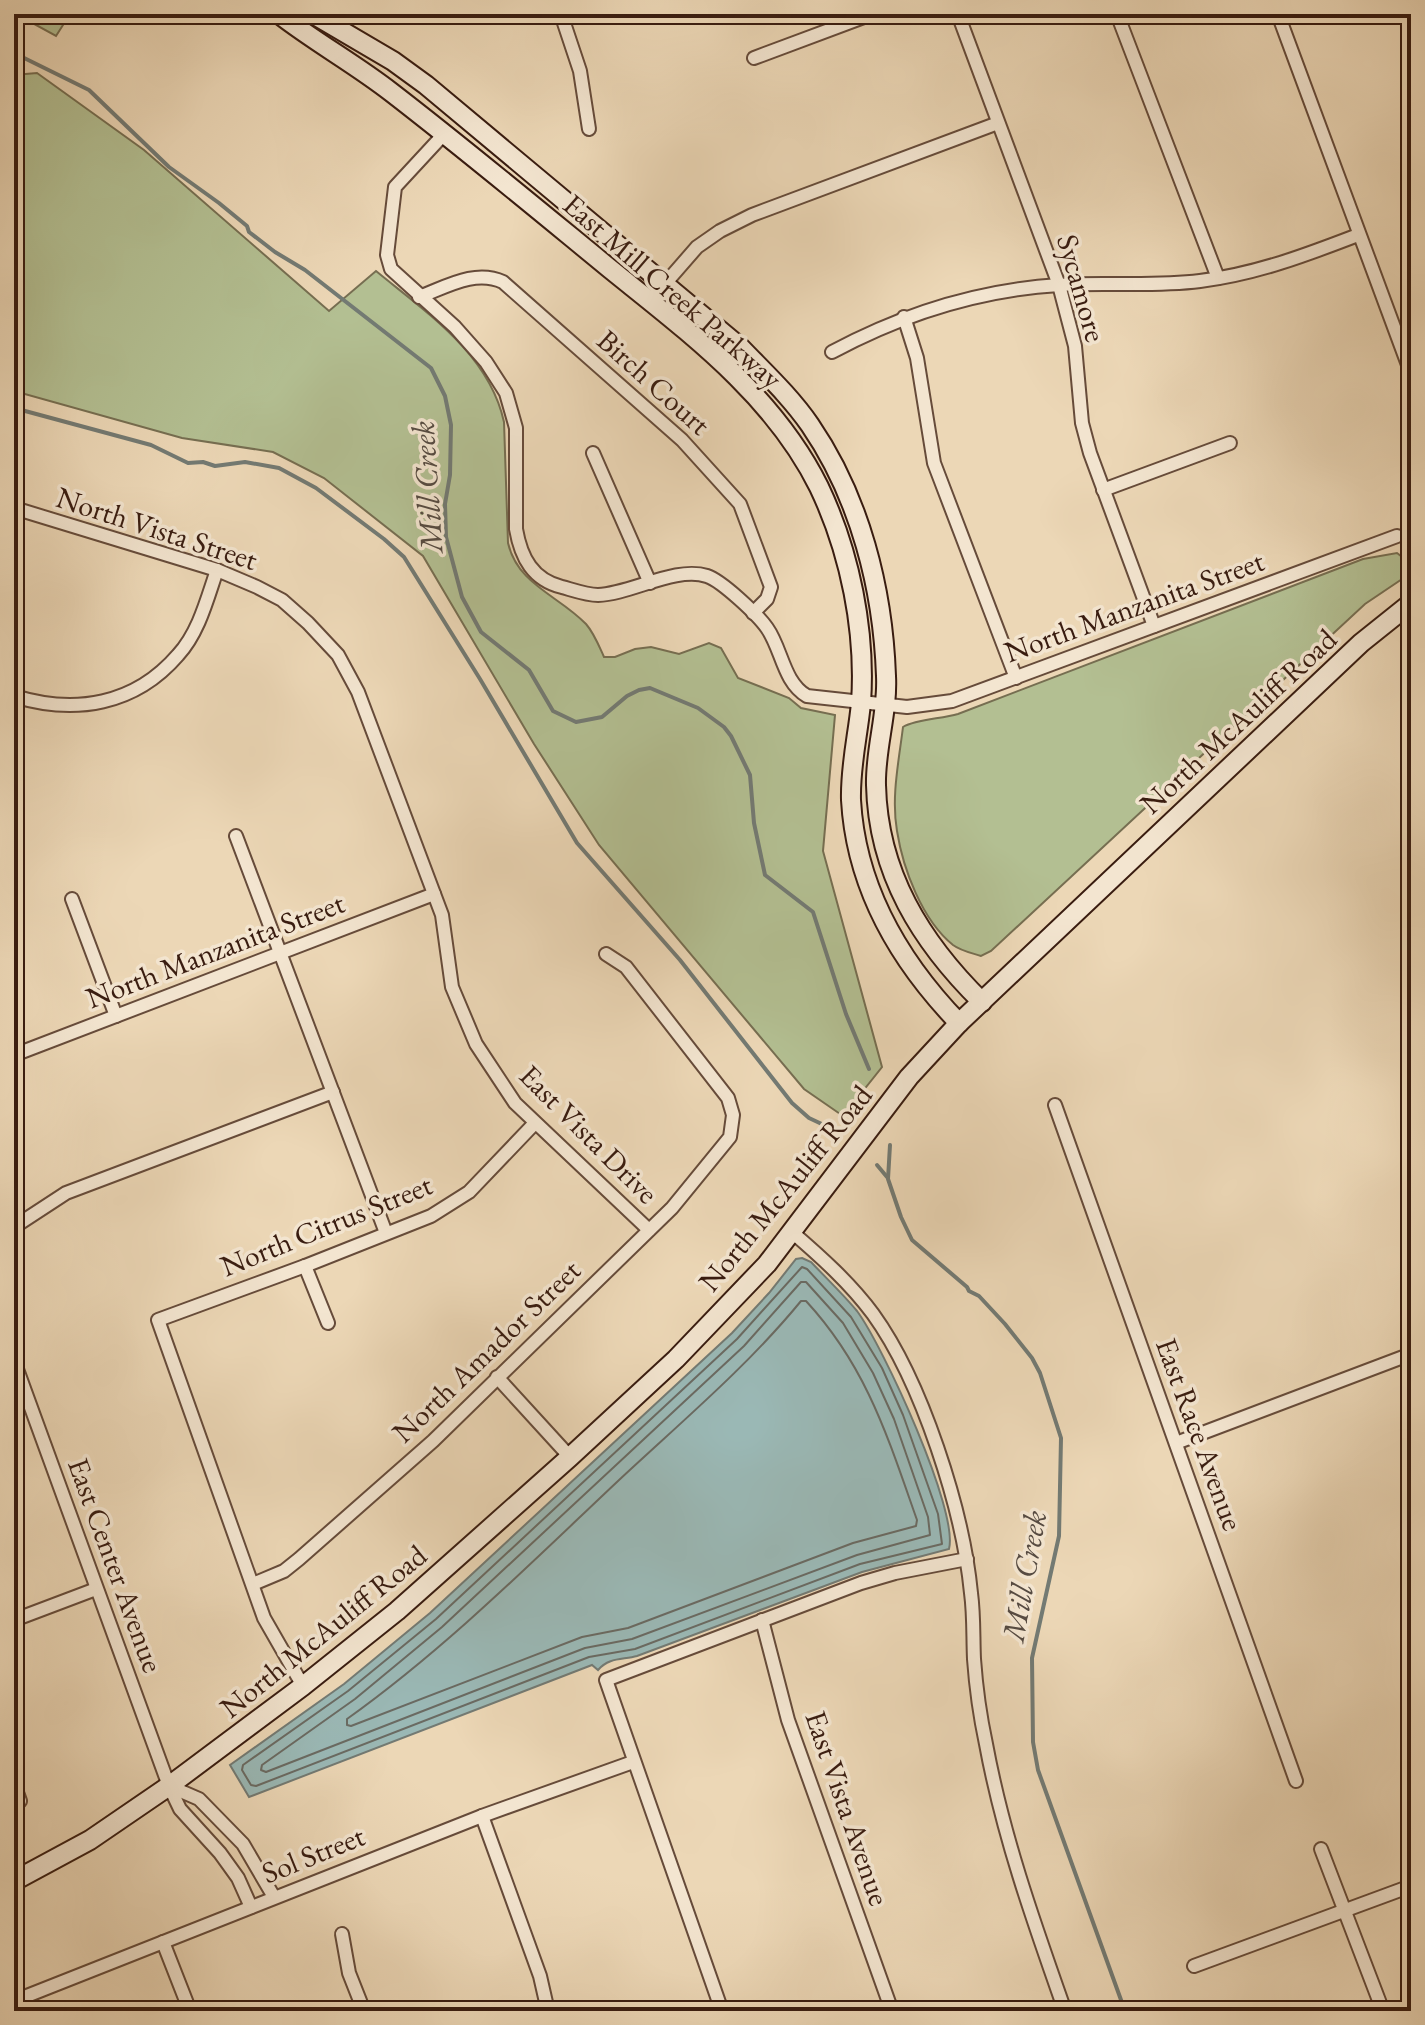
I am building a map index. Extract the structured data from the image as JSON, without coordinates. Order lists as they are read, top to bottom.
{
  "streets": {
    "street": [
      "Sycamore",
      "East Mill Creek Parkway",
      "Birch Court",
      "North Vista Street",
      "North Manzanita Street",
      "North McAuliff Road",
      "East Vista Drive",
      "North Citrus Street",
      "North Amador Street",
      "East Race Avenue",
      "East Center Avenue",
      "East Vista Avenue",
      "Sol Street"
    ]
  },
  "crossings": [
    ["Sycamore", "North Manzanita Street"],
    ["East Mill Creek Parkway", "North Manzanita Street"],
    ["East Mill Creek Parkway", "North McAuliff Road"],
    ["Birch Court", "North Manzanita Street"],
    ["North Vista Street", "North Manzanita Street"],
    ["North Vista Street", "East Vista Drive"],
    ["North Manzanita Street", "East Vista Drive"],
    ["North McAuliff Road", "East Center Avenue"],
    ["East Vista Drive", "North Citrus Street"],
    ["East Vista Drive", "North Amador Street"],
    ["North Citrus Street", "North Amador Street"],
    ["East Center Avenue", "Sol Street"]
  ],
  "water": ["Mill Creek"]
}
